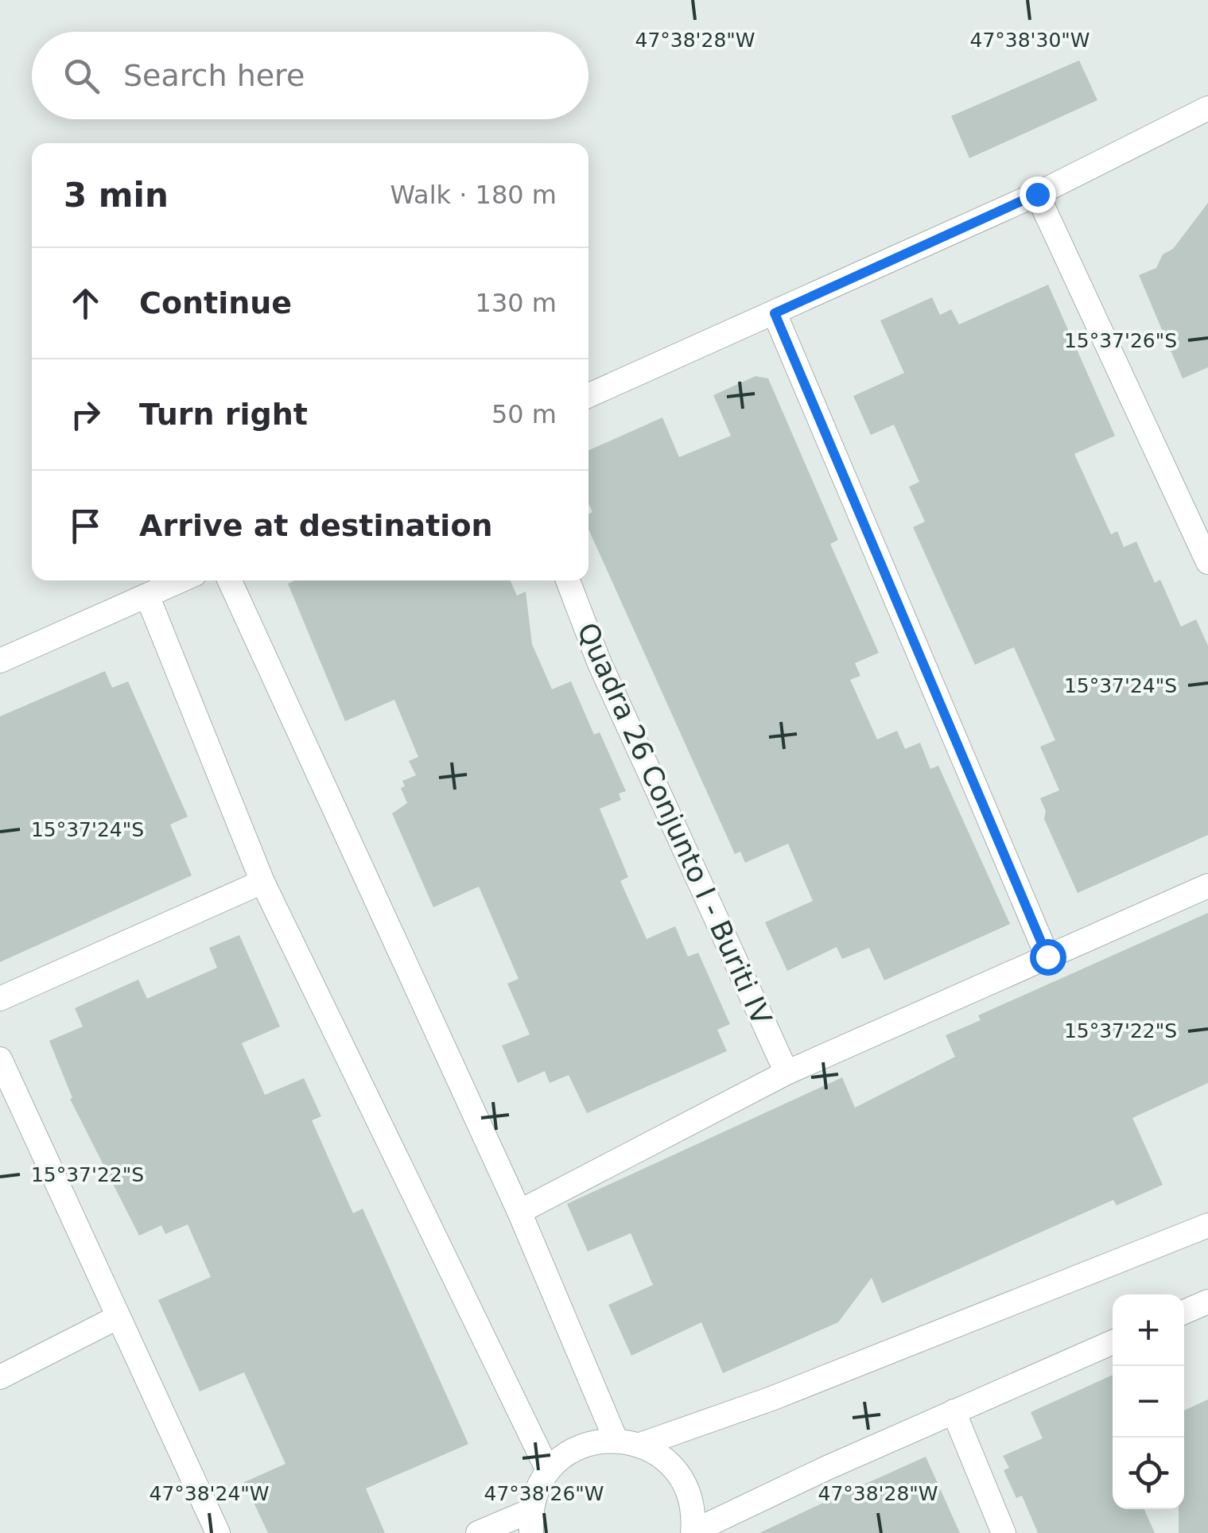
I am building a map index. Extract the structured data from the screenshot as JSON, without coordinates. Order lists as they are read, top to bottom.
{
  "streets": {
    "street": ["Quadra 26 Conjunto I - Buriti IV"]
  },
  "page": {
    "search": "Search here",
    "heading": ["3 min", "Walk · 180 m"],
    "list": [
      ["Continue", "130 m"],
      ["Turn right", "50 m"],
      "Arrive at destination"
    ],
    "map_buttons": ["+", "−"]
  },
  "coordinates": [
    "47°38'28\"W",
    "47°38'30\"W",
    "15°37'26\"S",
    "15°37'24\"S",
    "15°37'22\"S",
    "47°38'24\"W",
    "47°38'26\"W"
  ]
}
